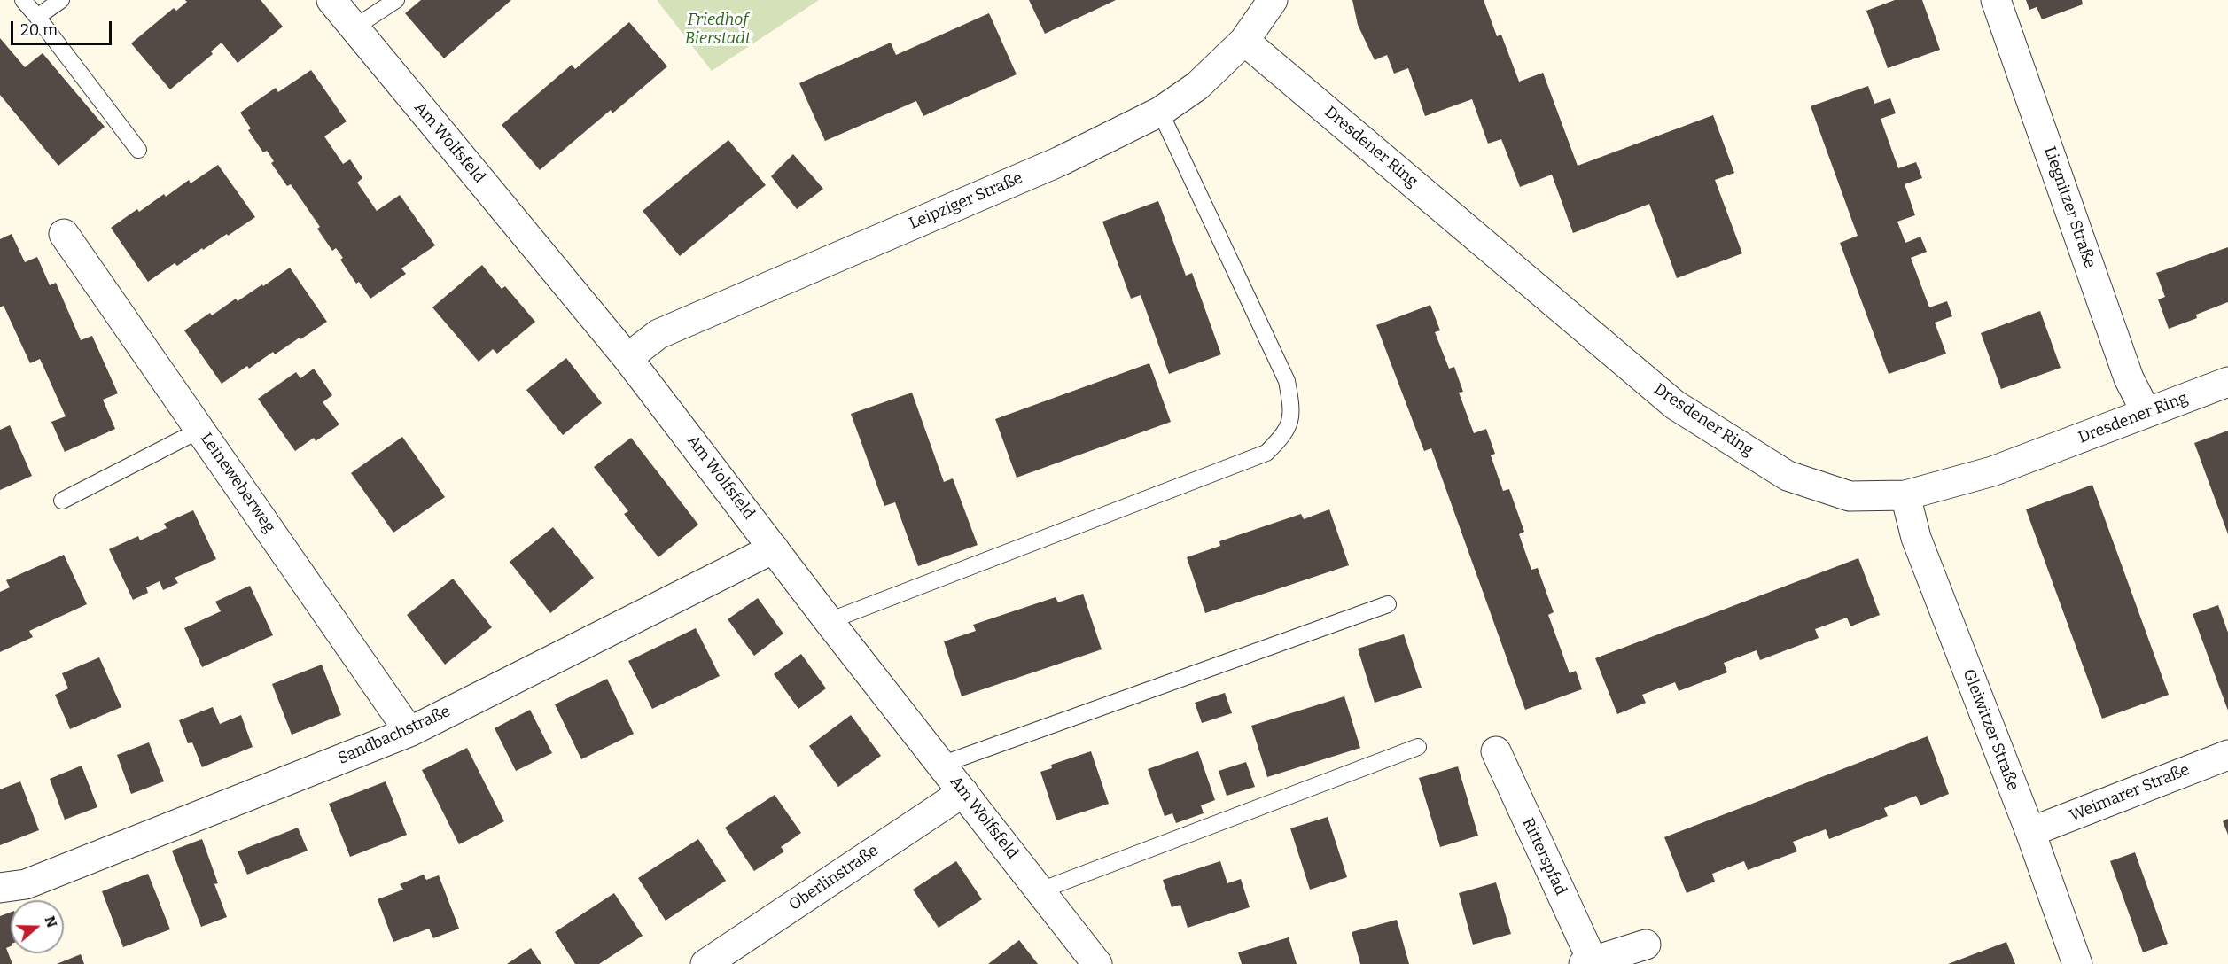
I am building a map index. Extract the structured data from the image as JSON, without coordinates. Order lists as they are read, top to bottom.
{
  "streets": {
    "street": [
      "Am Wolfsfeld",
      "Dresdener Ring",
      "Leipziger Straße",
      "Liegnitzer Straße",
      "Leineweberweg",
      "Gleiwitzer Straße",
      "Sandbachstraße",
      "Weimarer Straße",
      "Ritterspfad",
      "Oberlinstraße"
    ]
  },
  "crossings": [
    ["Am Wolfsfeld", "Leipziger Straße"],
    ["Am Wolfsfeld", "Sandbachstraße"],
    ["Am Wolfsfeld", "Oberlinstraße"],
    ["Dresdener Ring", "Leipziger Straße"],
    ["Dresdener Ring", "Liegnitzer Straße"],
    ["Dresdener Ring", "Gleiwitzer Straße"],
    ["Leineweberweg", "Sandbachstraße"],
    ["Gleiwitzer Straße", "Weimarer Straße"]
  ],
  "parks": ["Friedhof Bierstadt"],
  "scale_bar": "20 m",
  "north": "right"
}
